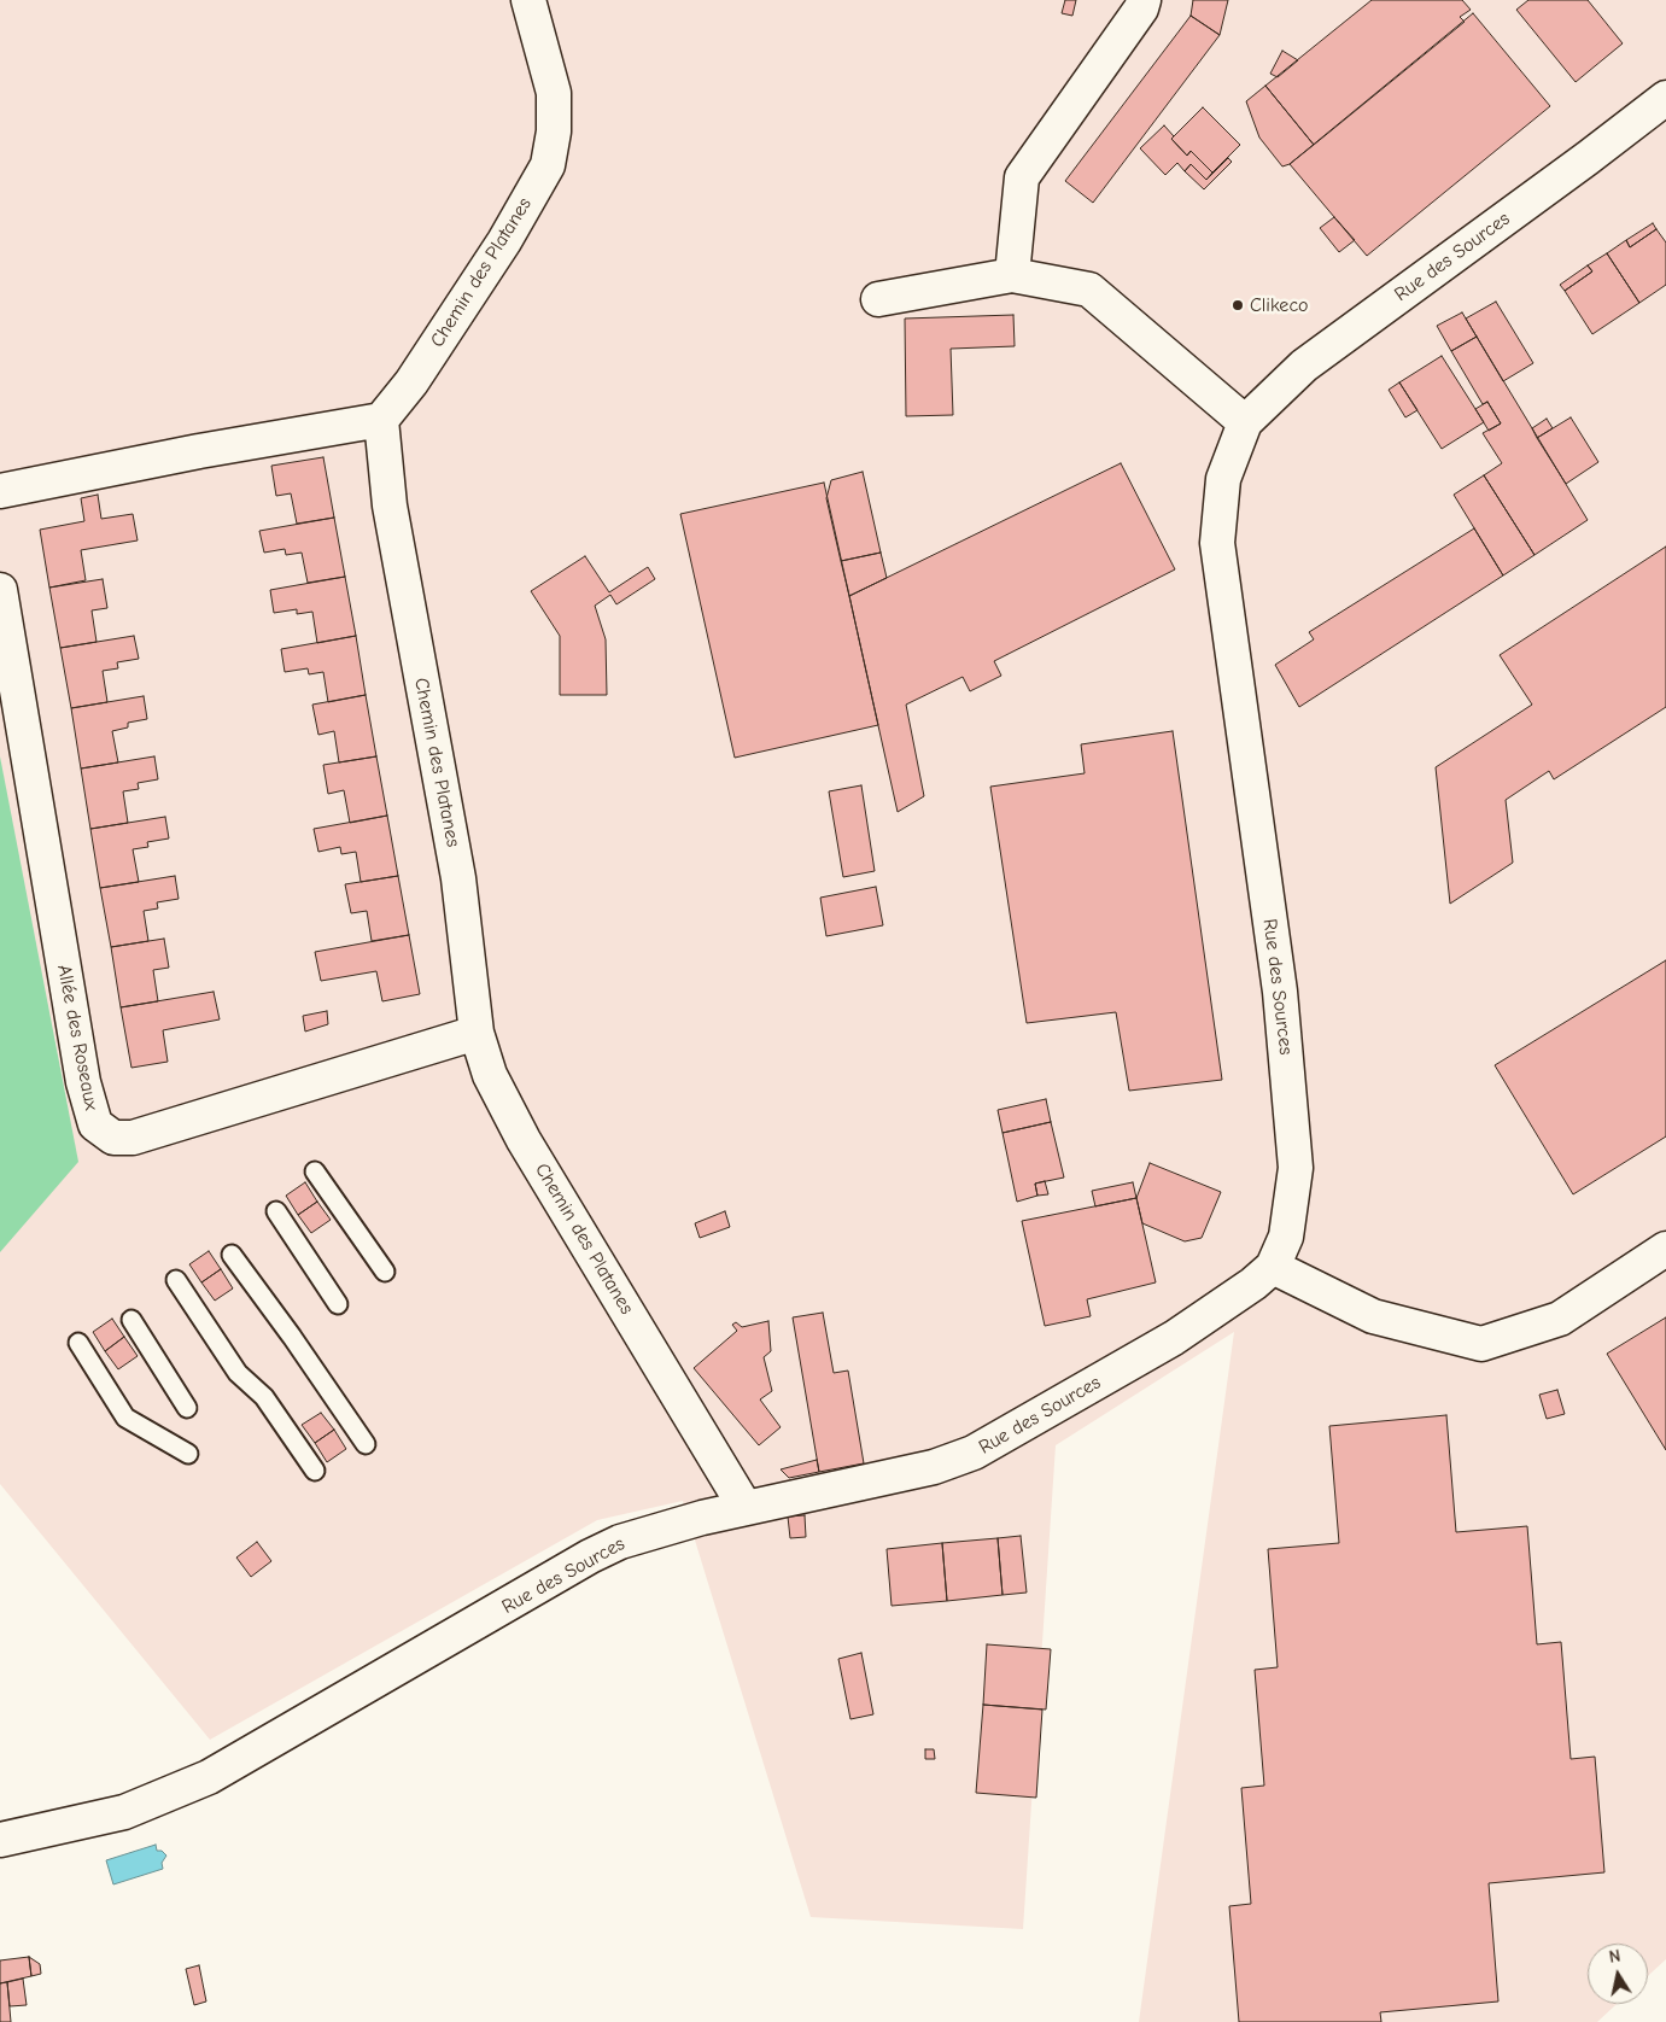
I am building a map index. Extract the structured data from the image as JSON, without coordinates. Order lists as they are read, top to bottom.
{
  "streets": {
    "street": ["Rue des Sources", "Chemin des Platanes", "Allée des Roseaux"]
  },
  "crossings": [
    ["Rue des Sources", "Chemin des Platanes"],
    ["Chemin des Platanes", "Allée des Roseaux"]
  ],
  "places": ["Clikeco"],
  "north": "top"
}
